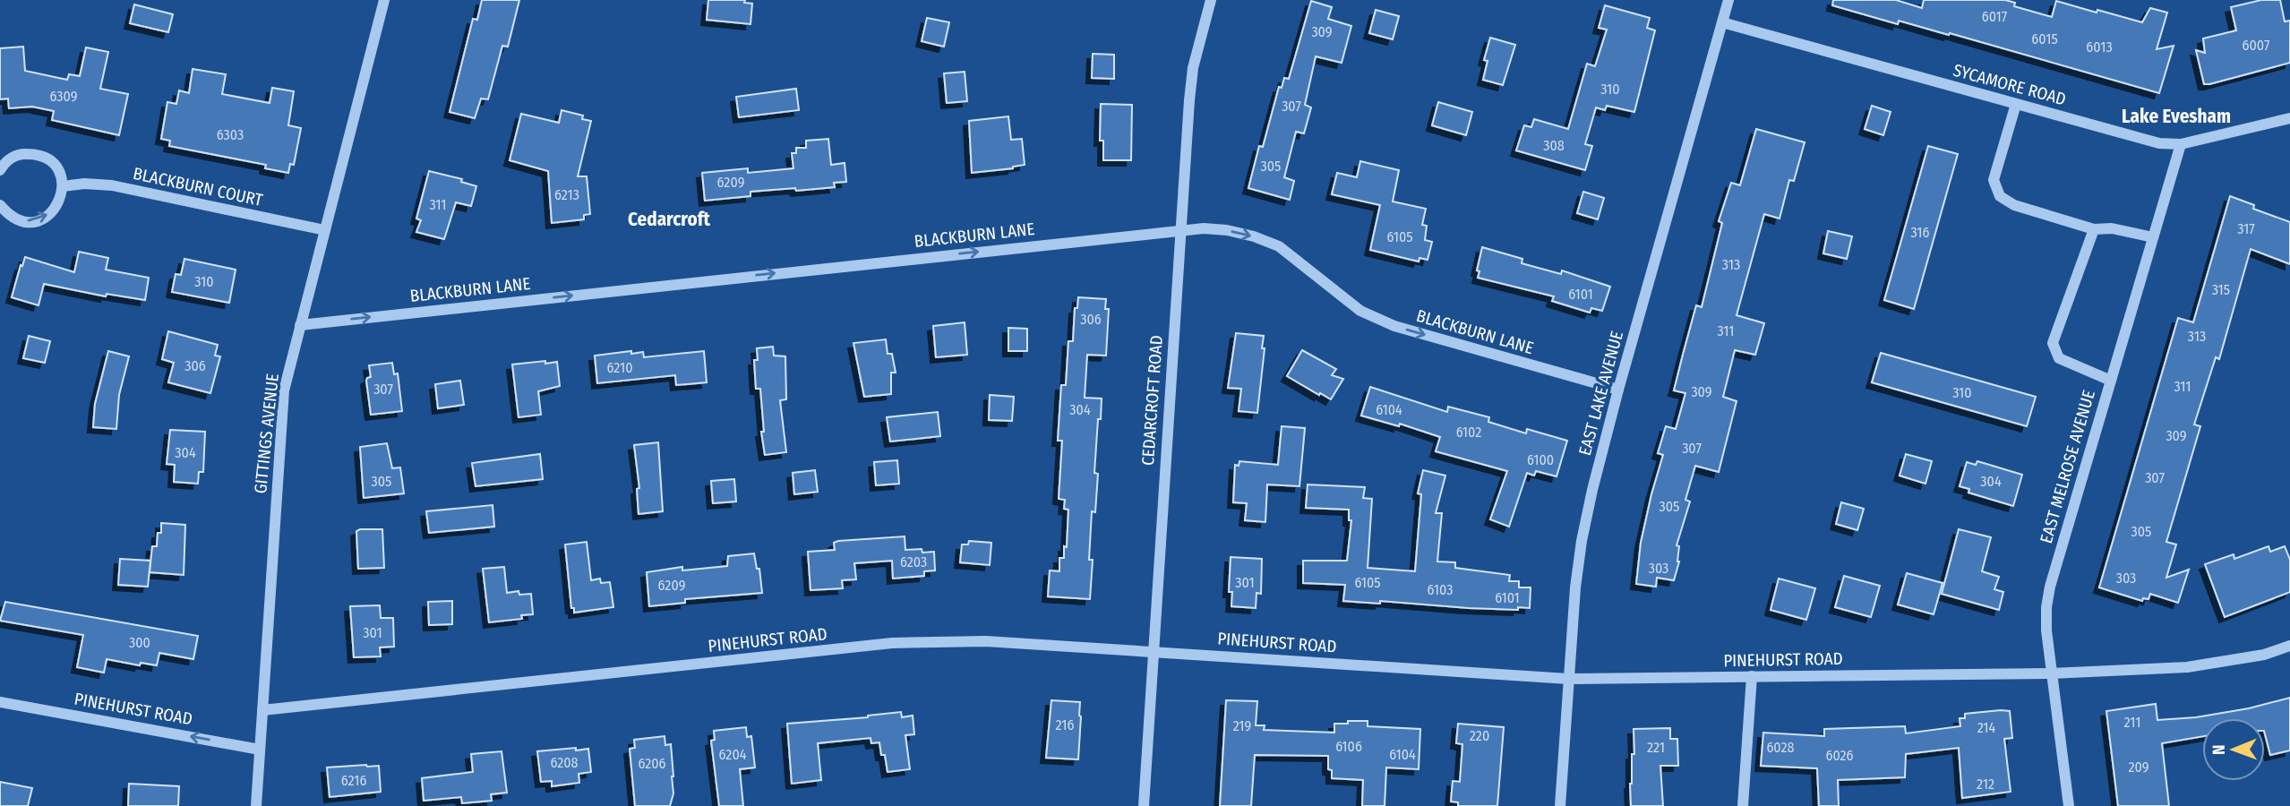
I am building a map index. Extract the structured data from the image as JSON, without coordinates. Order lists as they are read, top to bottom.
{
  "streets": {
    "street": [
      "SYCAMORE ROAD",
      "BLACKBURN COURT",
      "BLACKBURN LANE",
      "EAST LAKE AVENUE",
      "CEDARCROFT ROAD",
      "GITTINGS AVENUE",
      "EAST MELROSE AVENUE",
      "PINEHURST ROAD"
    ]
  },
  "crossings": [
    ["SYCAMORE ROAD", "EAST LAKE AVENUE"],
    ["SYCAMORE ROAD", "EAST MELROSE AVENUE"],
    ["BLACKBURN COURT", "GITTINGS AVENUE"],
    ["BLACKBURN LANE", "EAST LAKE AVENUE"],
    ["BLACKBURN LANE", "CEDARCROFT ROAD"],
    ["BLACKBURN LANE", "GITTINGS AVENUE"],
    ["EAST LAKE AVENUE", "PINEHURST ROAD"],
    ["CEDARCROFT ROAD", "PINEHURST ROAD"],
    ["GITTINGS AVENUE", "PINEHURST ROAD"],
    ["EAST MELROSE AVENUE", "PINEHURST ROAD"]
  ],
  "one_way": ["BLACKBURN LANE"],
  "districts": ["Lake Evesham", "Cedarcroft"],
  "house_numbers": [
    "6017",
    "309",
    "6015",
    "6007",
    "6013",
    "310",
    "6309",
    "307",
    "6303",
    "308",
    "305",
    "6209",
    "6213",
    "311",
    "317",
    "316",
    "6105",
    "313",
    "310",
    "315",
    "6101",
    "306",
    "311",
    "313",
    "306",
    "6210",
    "311",
    "307",
    "309",
    "310",
    "304",
    "6104",
    "6102",
    "309",
    "307",
    "304",
    "6100",
    "307",
    "305",
    "304",
    "305",
    "305",
    "6203",
    "303",
    "303",
    "301",
    "6105",
    "6209",
    "6103",
    "6101",
    "301",
    "300",
    "211",
    "216",
    "219",
    "214",
    "220",
    "6106",
    "221",
    "6028",
    "6204",
    "6104",
    "6026",
    "6208",
    "6206",
    "209",
    "6216",
    "212"
  ],
  "north": "left"
}
